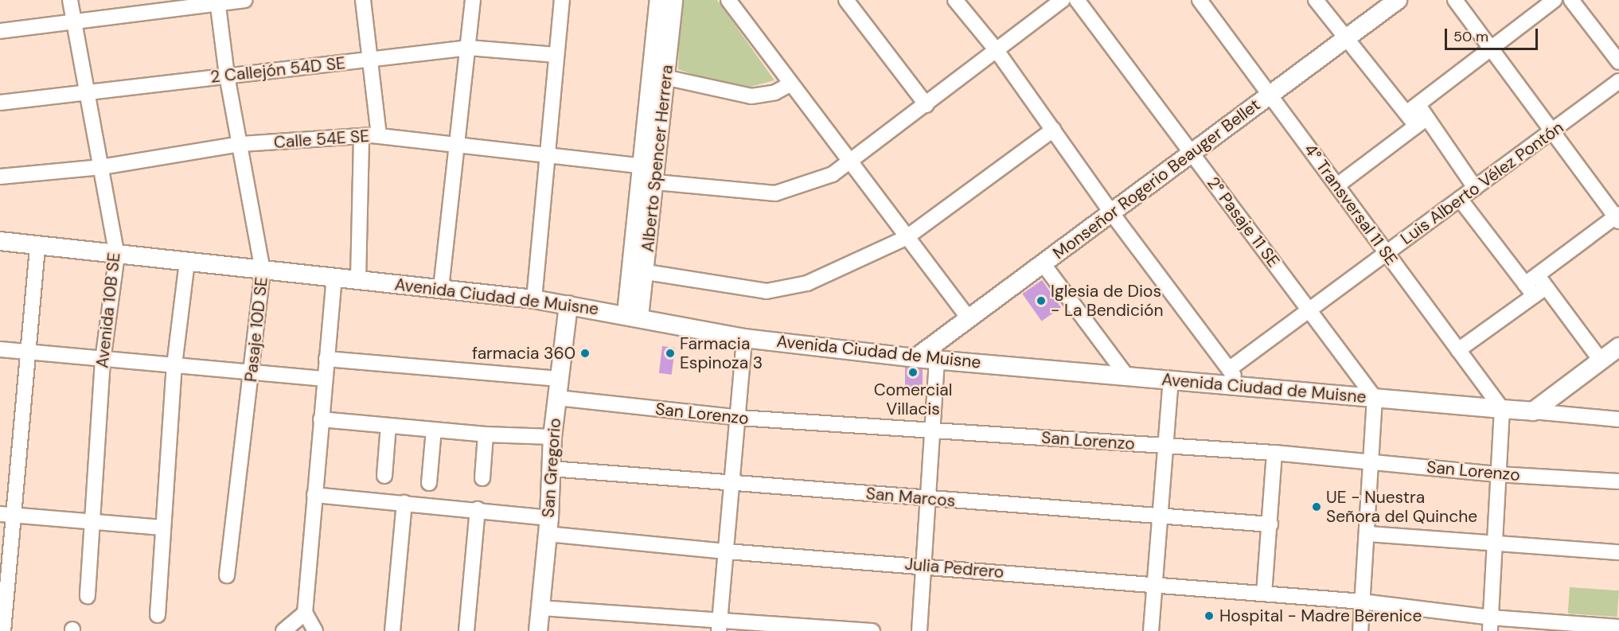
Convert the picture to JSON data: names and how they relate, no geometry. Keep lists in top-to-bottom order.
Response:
{
  "streets": {
    "street": [
      "2 Callejón 54D SE",
      "Calle 54E SE",
      "Alberto Spencer Herrera",
      "Monseñor Rogerio Beauger Bellet",
      "Luis Alberto Vélez Pontón",
      "4° Transversal 11 SE",
      "2° Pasaje 11 SE",
      "Avenida Ciudad de Muisne",
      "Avenida 10B SE",
      "Pasaje 10D SE",
      "San Lorenzo",
      "San Gregorio",
      "San Marcos",
      "Julia Pedrero"
    ]
  },
  "crossings": [
    ["2 Callejón 54D SE", "Avenida 10B SE"],
    ["2 Callejón 54D SE", "Pasaje 10D SE"],
    ["Calle 54E SE", "Alberto Spencer Herrera"],
    ["Calle 54E SE", "Avenida 10B SE"],
    ["Calle 54E SE", "Pasaje 10D SE"],
    ["Alberto Spencer Herrera", "Avenida Ciudad de Muisne"],
    ["Monseñor Rogerio Beauger Bellet", "4° Transversal 11 SE"],
    ["Monseñor Rogerio Beauger Bellet", "2° Pasaje 11 SE"],
    ["Monseñor Rogerio Beauger Bellet", "Avenida Ciudad de Muisne"],
    ["Luis Alberto Vélez Pontón", "4° Transversal 11 SE"],
    ["Luis Alberto Vélez Pontón", "2° Pasaje 11 SE"],
    ["4° Transversal 11 SE", "Avenida Ciudad de Muisne"],
    ["2° Pasaje 11 SE", "Avenida Ciudad de Muisne"],
    ["Avenida Ciudad de Muisne", "Avenida 10B SE"],
    ["Avenida Ciudad de Muisne", "Pasaje 10D SE"],
    ["Avenida Ciudad de Muisne", "San Gregorio"],
    ["San Lorenzo", "San Gregorio"],
    ["San Gregorio", "San Marcos"],
    ["San Gregorio", "Julia Pedrero"]
  ],
  "places": [
    "Iglesia de Dios - La Bendición",
    "farmacia 360",
    "Farmacia Espinoza 3",
    "Comercial Villacis",
    "UE - Nuestra Señora del Quinche",
    "Hospital - Madre Berenice"
  ],
  "scale_bar": "50 m"
}
